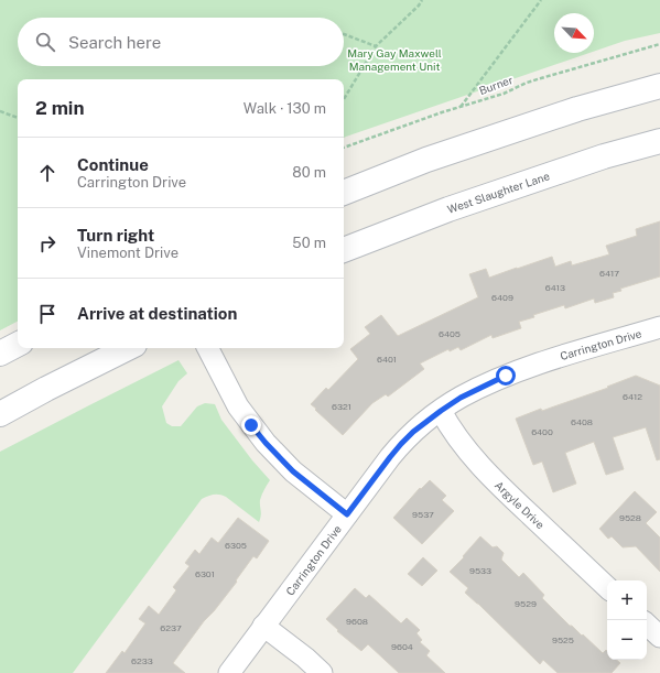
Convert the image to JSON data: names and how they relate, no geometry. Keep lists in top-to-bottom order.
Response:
{
  "streets": {
    "main road": ["West Slaughter Lane"],
    "street": ["Carrington Drive", "Argyle Drive"],
    "path": ["Burner"]
  },
  "crossings": [
    ["Carrington Drive", "Argyle Drive"]
  ],
  "parks": ["Mary Gay Maxwell Management Unit"],
  "house_numbers": [
    "6417",
    "6413",
    "6409",
    "6405",
    "6401",
    "6412",
    "6321",
    "6408",
    "6400",
    "9537",
    "9528",
    "6305",
    "9533",
    "6301",
    "9529",
    "9608",
    "6237",
    "9525",
    "9604",
    "6233"
  ],
  "north": "bottom right",
  "page": {
    "search": "Search here",
    "heading": ["2 min", "Walk · 130 m"],
    "list": [
      ["Continue", "Carrington Drive", "80 m"],
      ["Turn right", "Vinemont Drive", "50 m"],
      "Arrive at destination"
    ],
    "map_buttons": ["+", "−"]
  }
}
